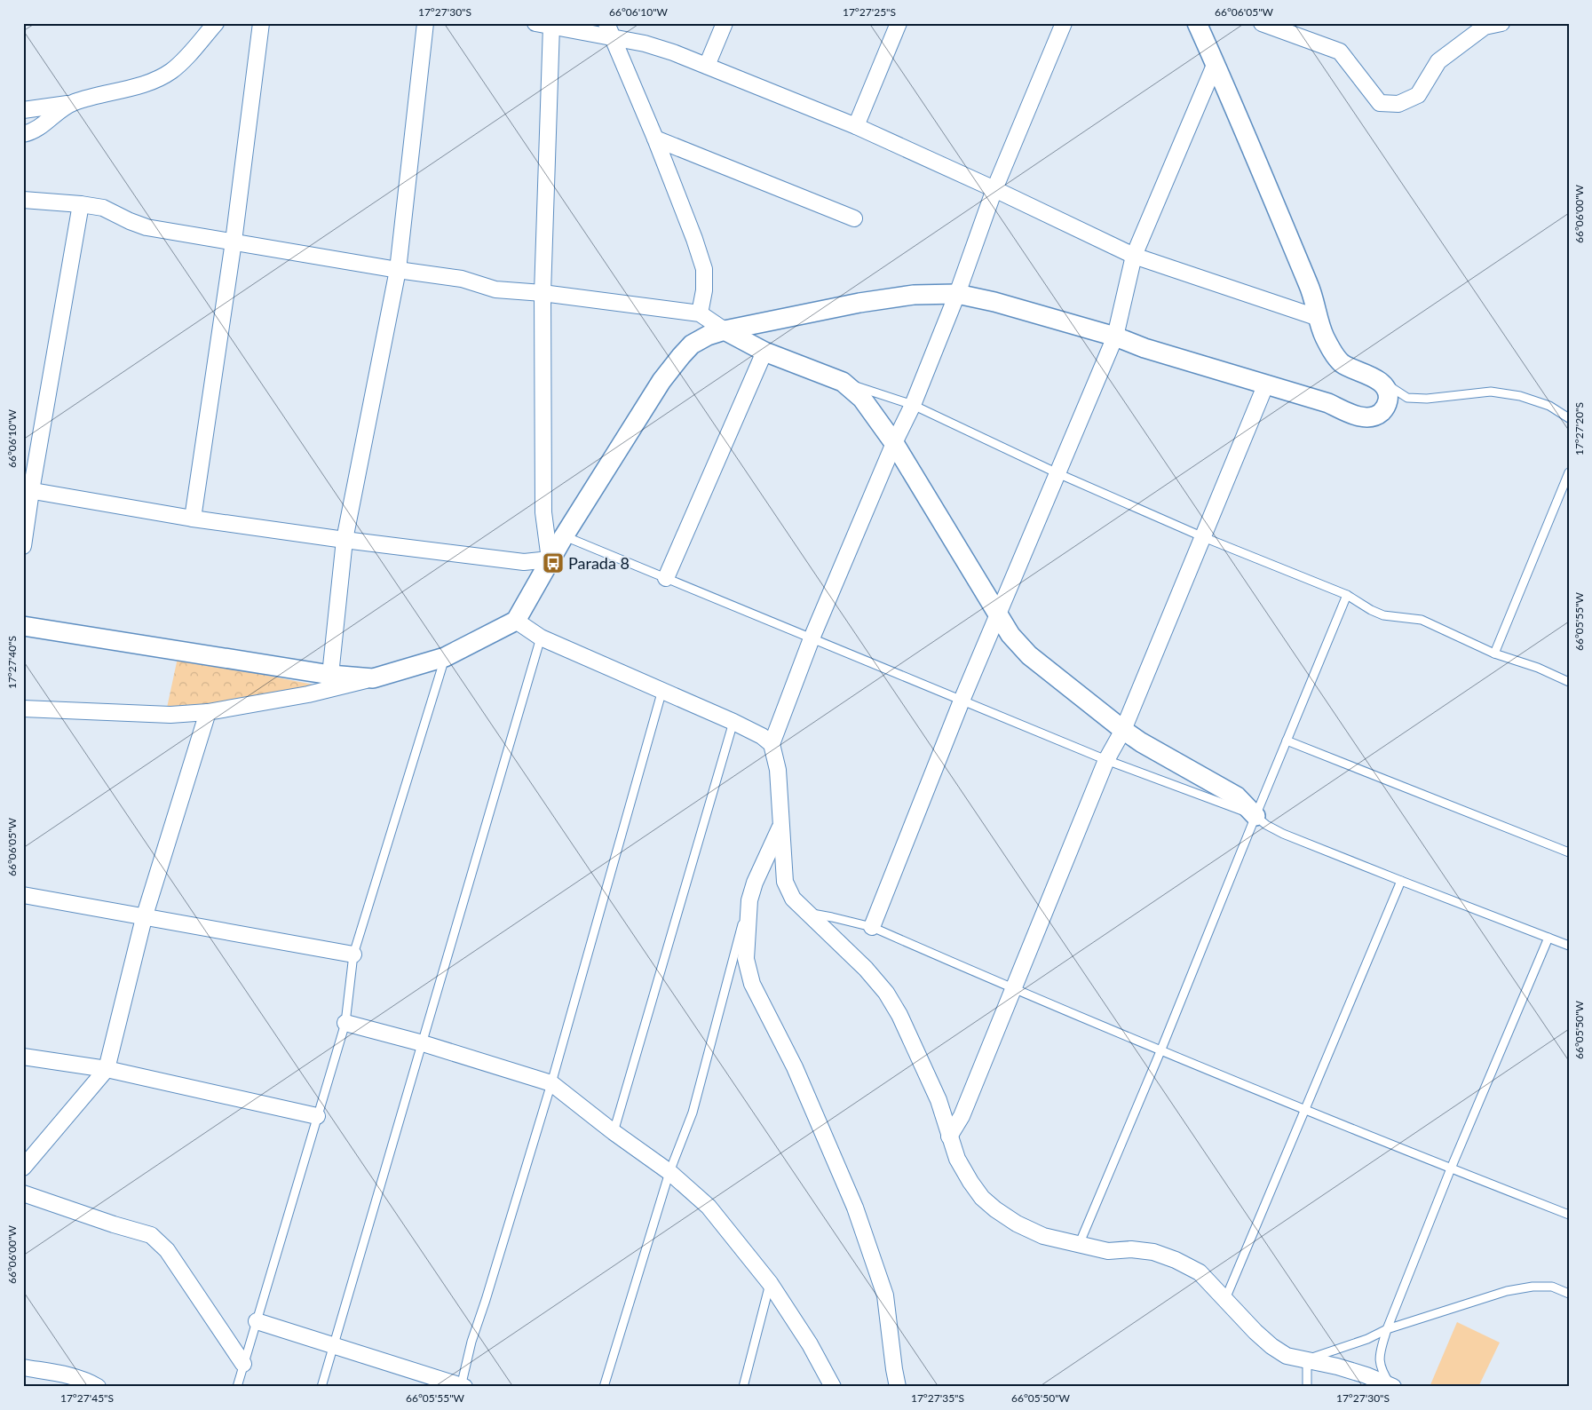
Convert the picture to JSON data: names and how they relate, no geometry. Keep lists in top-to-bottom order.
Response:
{
  "places": {
    "bus stop": ["Parada 8"]
  },
  "coordinates": [
    "17°27'30\"S",
    "66°06'10\"W",
    "17°27'25\"S",
    "66°06'05\"W",
    "66°06'00\"W",
    "17°27'20\"S",
    "66°05'55\"W",
    "17°27'40\"S",
    "66°05'50\"W",
    "17°27'45\"S",
    "17°27'35\"S"
  ]
}
